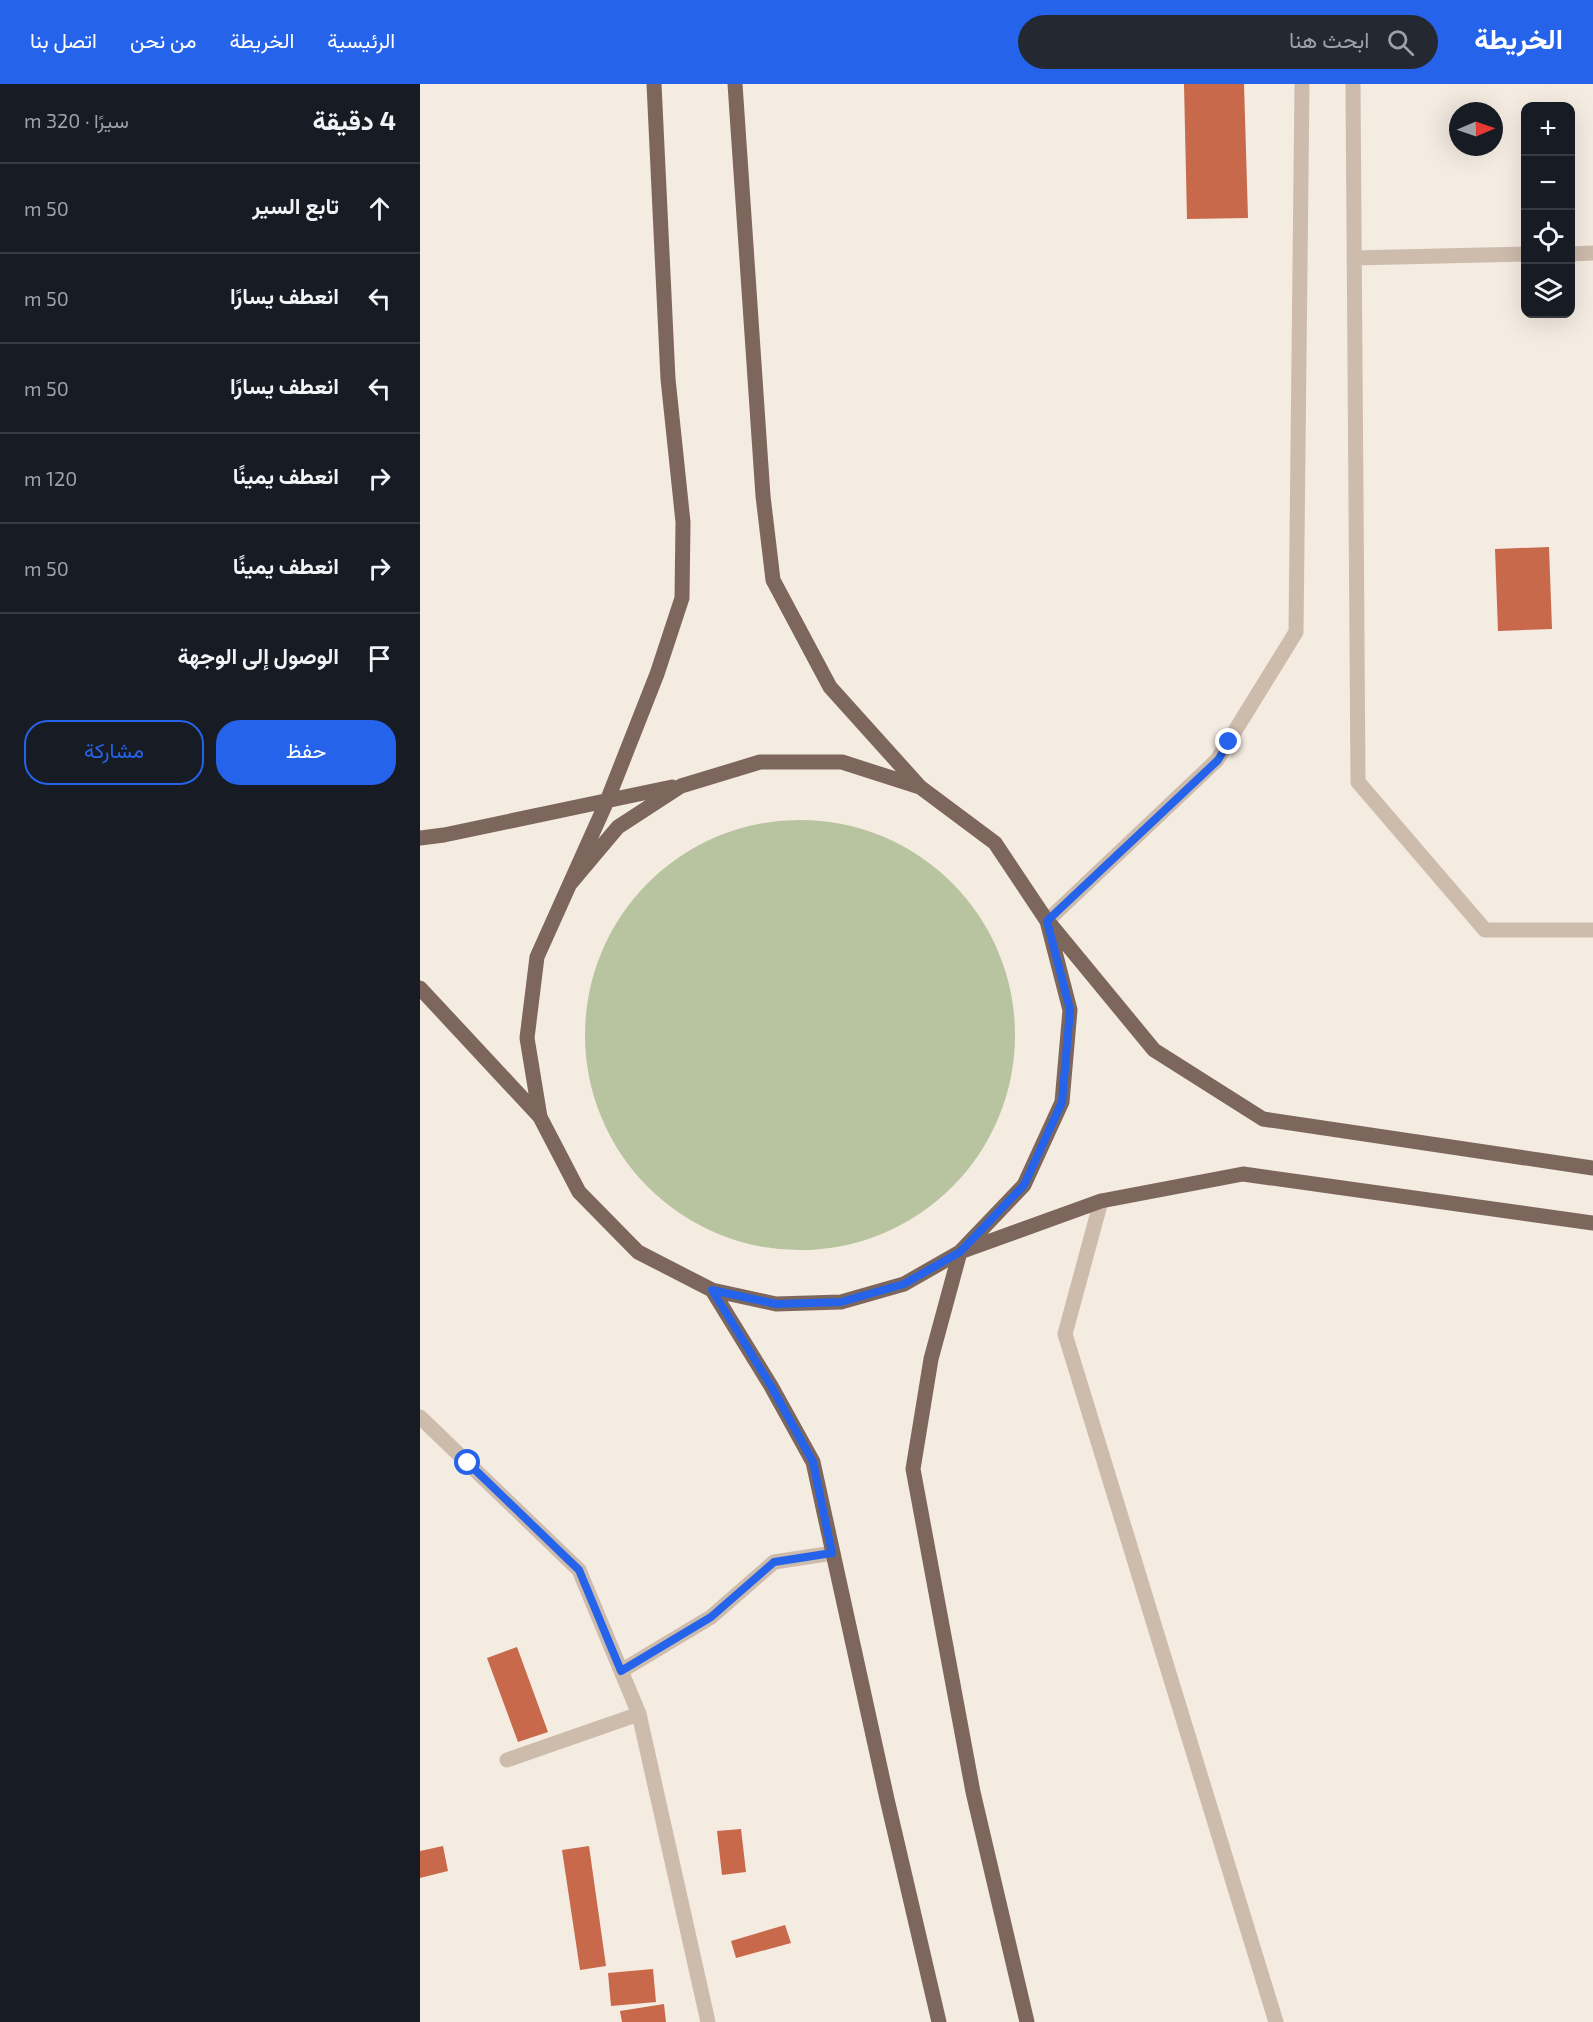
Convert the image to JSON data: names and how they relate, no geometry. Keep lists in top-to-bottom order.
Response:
{
  "north": "right",
  "page": {
    "header": "الخريطة",
    "search": "ابحث هنا",
    "nav": [
      "الرئيسية",
      "الخريطة",
      "من نحن",
      "اتصل بنا"
    ],
    "heading": ["4 دقيقة", "سيرًا · 320 m"],
    "map_buttons": ["+", "−"],
    "list": [
      ["تابع السير", "50 m"],
      ["انعطف يسارًا", "50 m"],
      ["انعطف يسارًا", "50 m"],
      ["انعطف يمينًا", "120 m"],
      ["انعطف يمينًا", "50 m"],
      "الوصول إلى الوجهة"
    ],
    "buttons": ["حفظ", "مشاركة"]
  }
}
